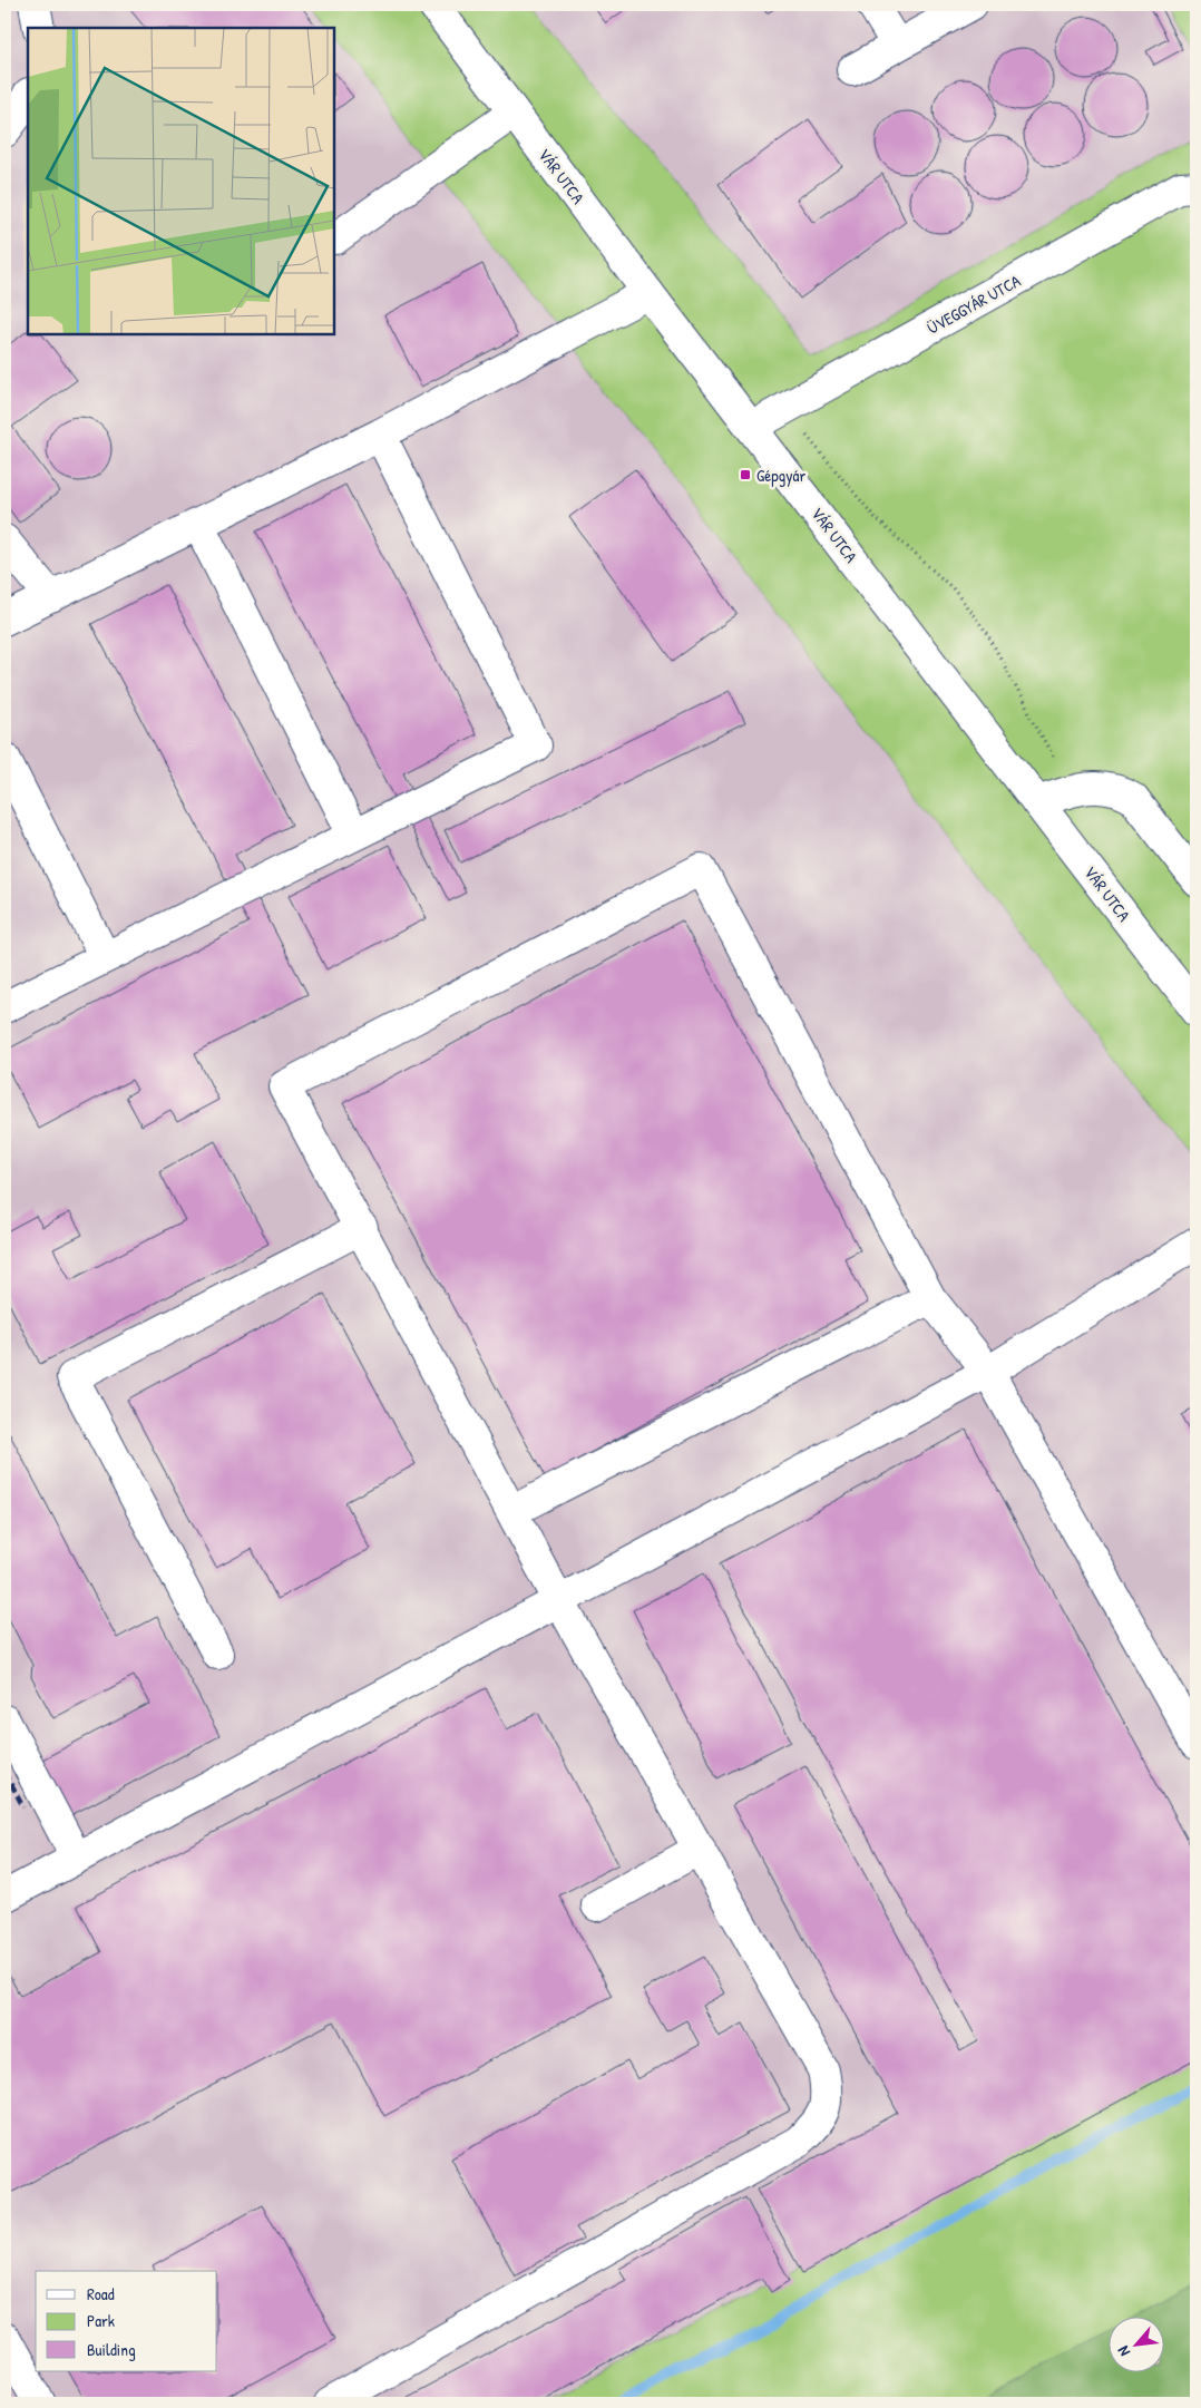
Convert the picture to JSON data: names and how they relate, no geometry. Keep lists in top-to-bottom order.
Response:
{
  "streets": {
    "main road": ["VÁR UTCA", "ÜVEGGYÁR UTCA"]
  },
  "crossings": [
    ["VÁR UTCA", "ÜVEGGYÁR UTCA"]
  ],
  "places": {
    "transit": ["Gépgyár"]
  },
  "legend": ["Road", "Park", "Building"],
  "north": "bottom left"
}
